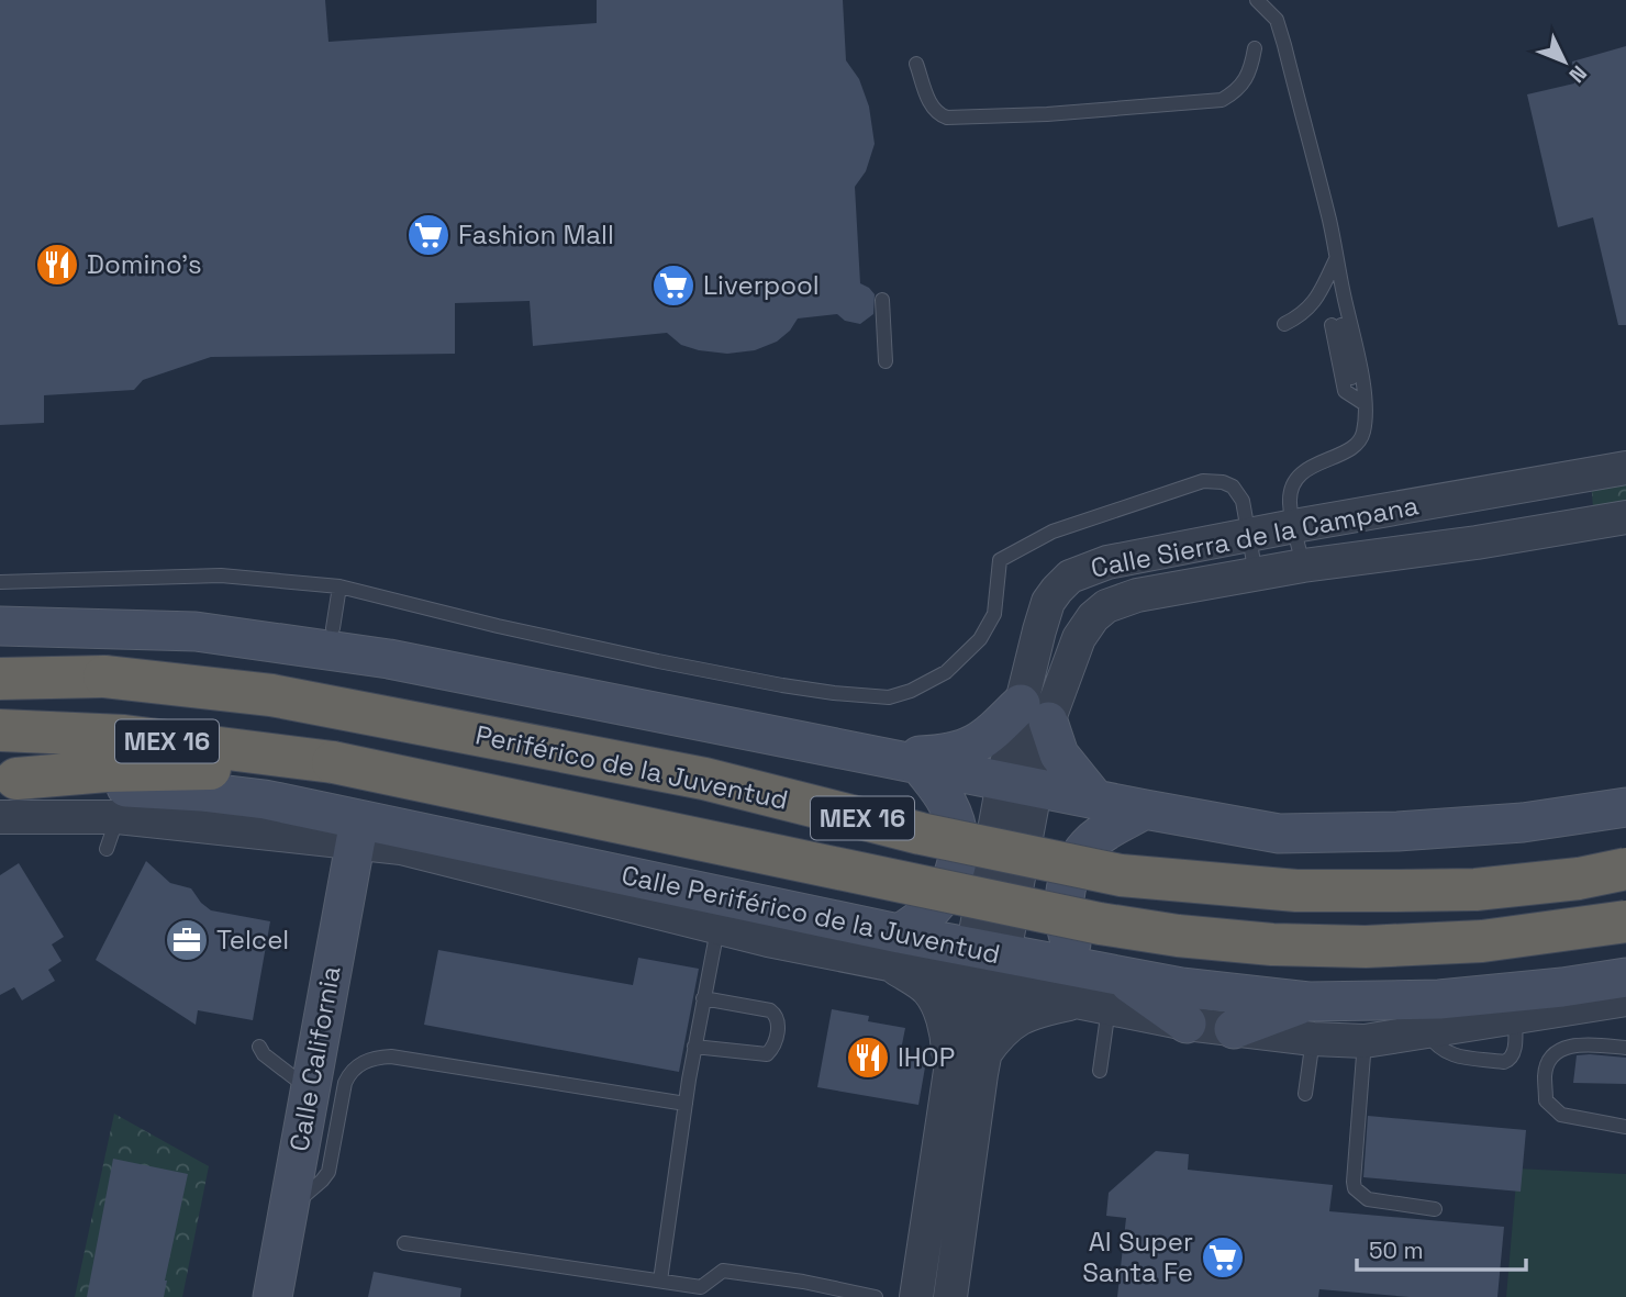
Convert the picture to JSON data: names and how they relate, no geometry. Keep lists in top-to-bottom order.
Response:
{
  "streets": {
    "highway": ["MEX 16", "Periférico de la Juventud"],
    "main road": ["Calle Periférico de la Juventud", "Calle California"],
    "street": ["Calle Sierra de la Campana"]
  },
  "crossings": [
    ["Calle Sierra de la Campana", "Calle Periférico de la Juventud"],
    ["Calle Periférico de la Juventud", "Calle California"]
  ],
  "places": {
    "supermarket": ["Fashion Mall", "Liverpool", "Al Super Santa Fe"],
    "restaurant": ["Domino's", "IHOP"],
    "office": ["Telcel"]
  },
  "scale_bar": "50 m",
  "north": "bottom right"
}
